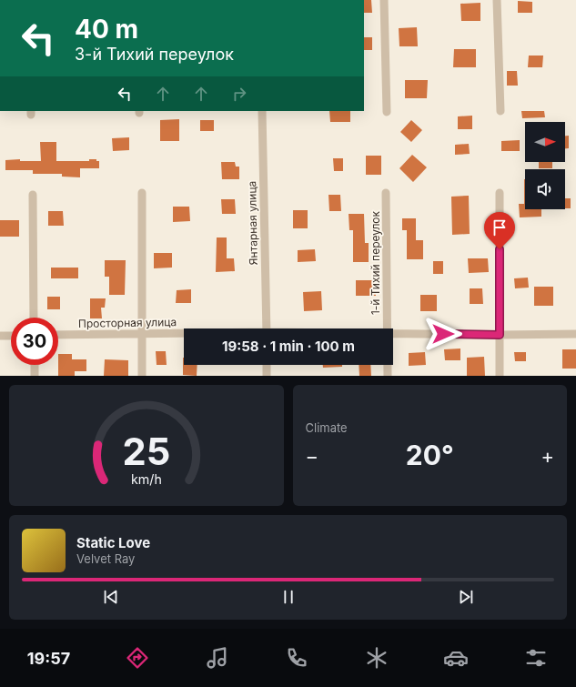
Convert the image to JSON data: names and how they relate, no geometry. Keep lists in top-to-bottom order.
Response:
{
  "streets": {
    "street": ["Янтарная улица", "1-й Тихий переулок", "Просторная улица"]
  },
  "north": "right",
  "page": {
    "turn": ["40 m", "3-й Тихий переулок"],
    "limit": "30",
    "trip": "19:58 · 1 min · 100 m",
    "tile": "Climate",
    "heat": ["−", "20°", "+"],
    "song": ["Static Love", "Velvet Ray"],
    "tabs": "19:57",
    "gauge": ["25", "km/h"]
  }
}
